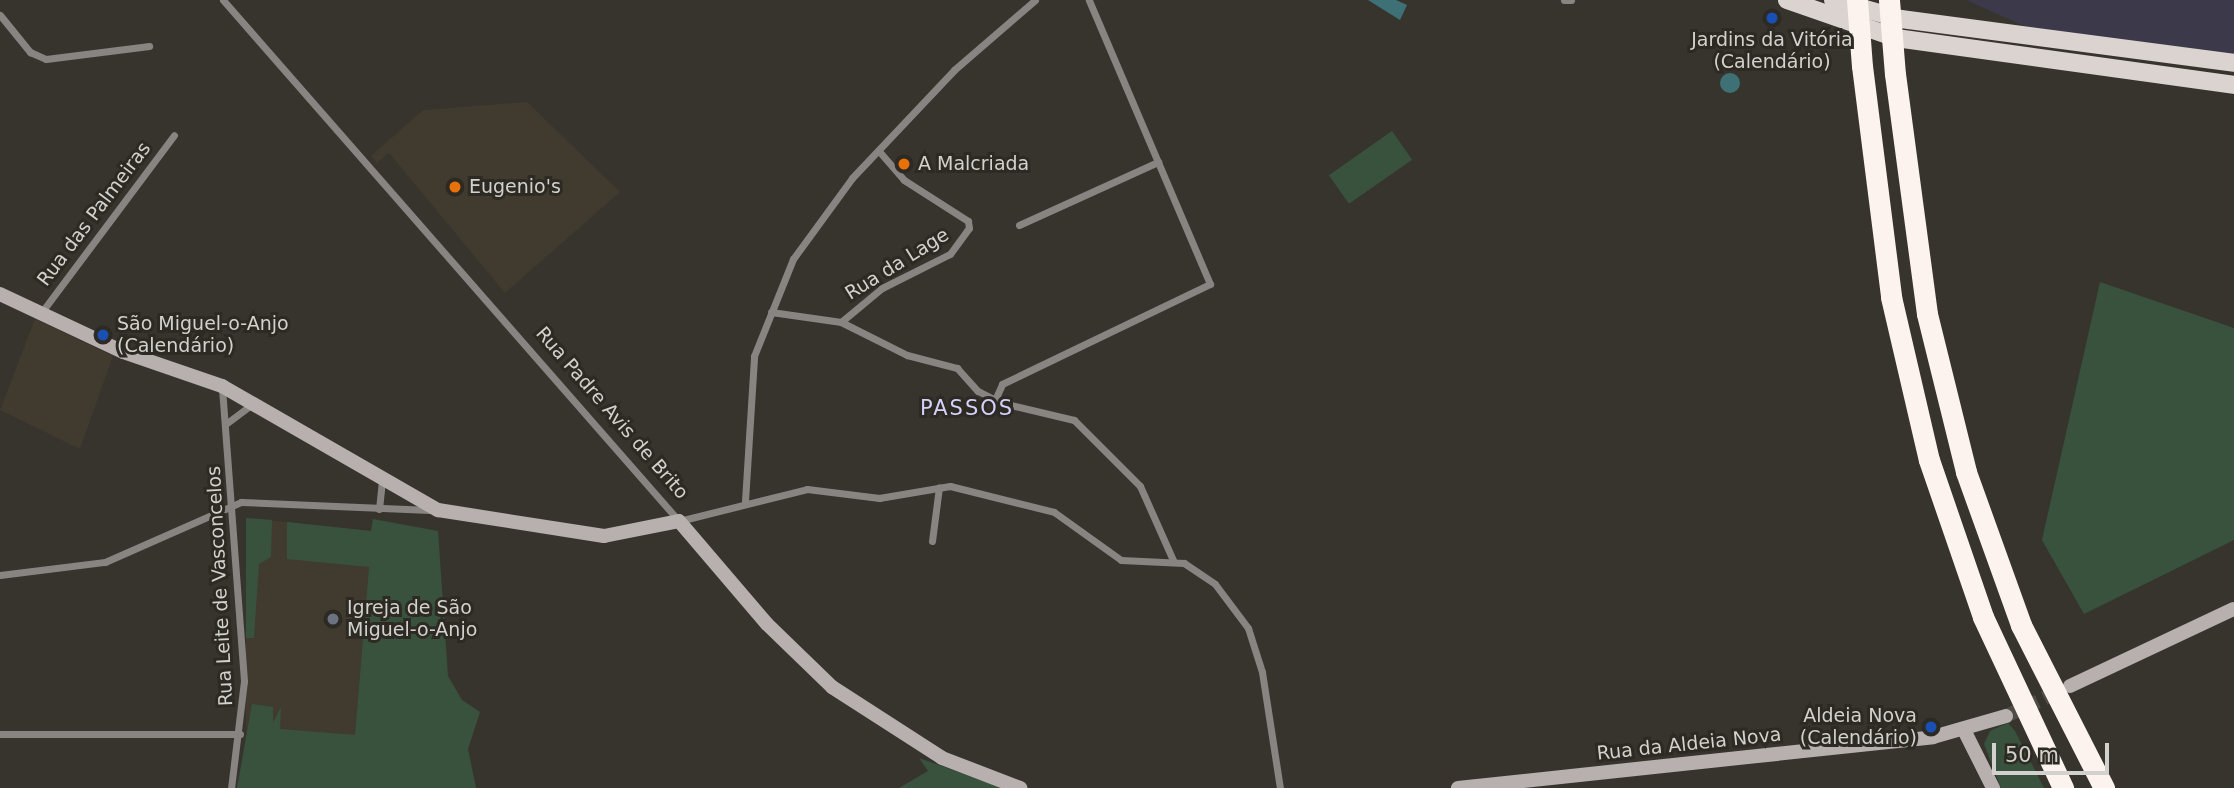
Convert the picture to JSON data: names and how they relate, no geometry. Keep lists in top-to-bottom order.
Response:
{
  "streets": {
    "street": [
      "Rua das Palmeiras",
      "Rua da Lage",
      "Rua Padre Avis de Brito",
      "Rua Leite de Vasconcelos",
      "Rua da Aldeia Nova"
    ]
  },
  "districts": ["PASSOS"],
  "places": [
    "Jardins da Vitória (Calendário)",
    "A Malcriada",
    "Eugenio's",
    "São Miguel-o-Anjo (Calendário)",
    "Igreja de São Miguel-o-Anjo",
    "Aldeia Nova (Calendário)"
  ],
  "scale_bar": "50 m"
}
